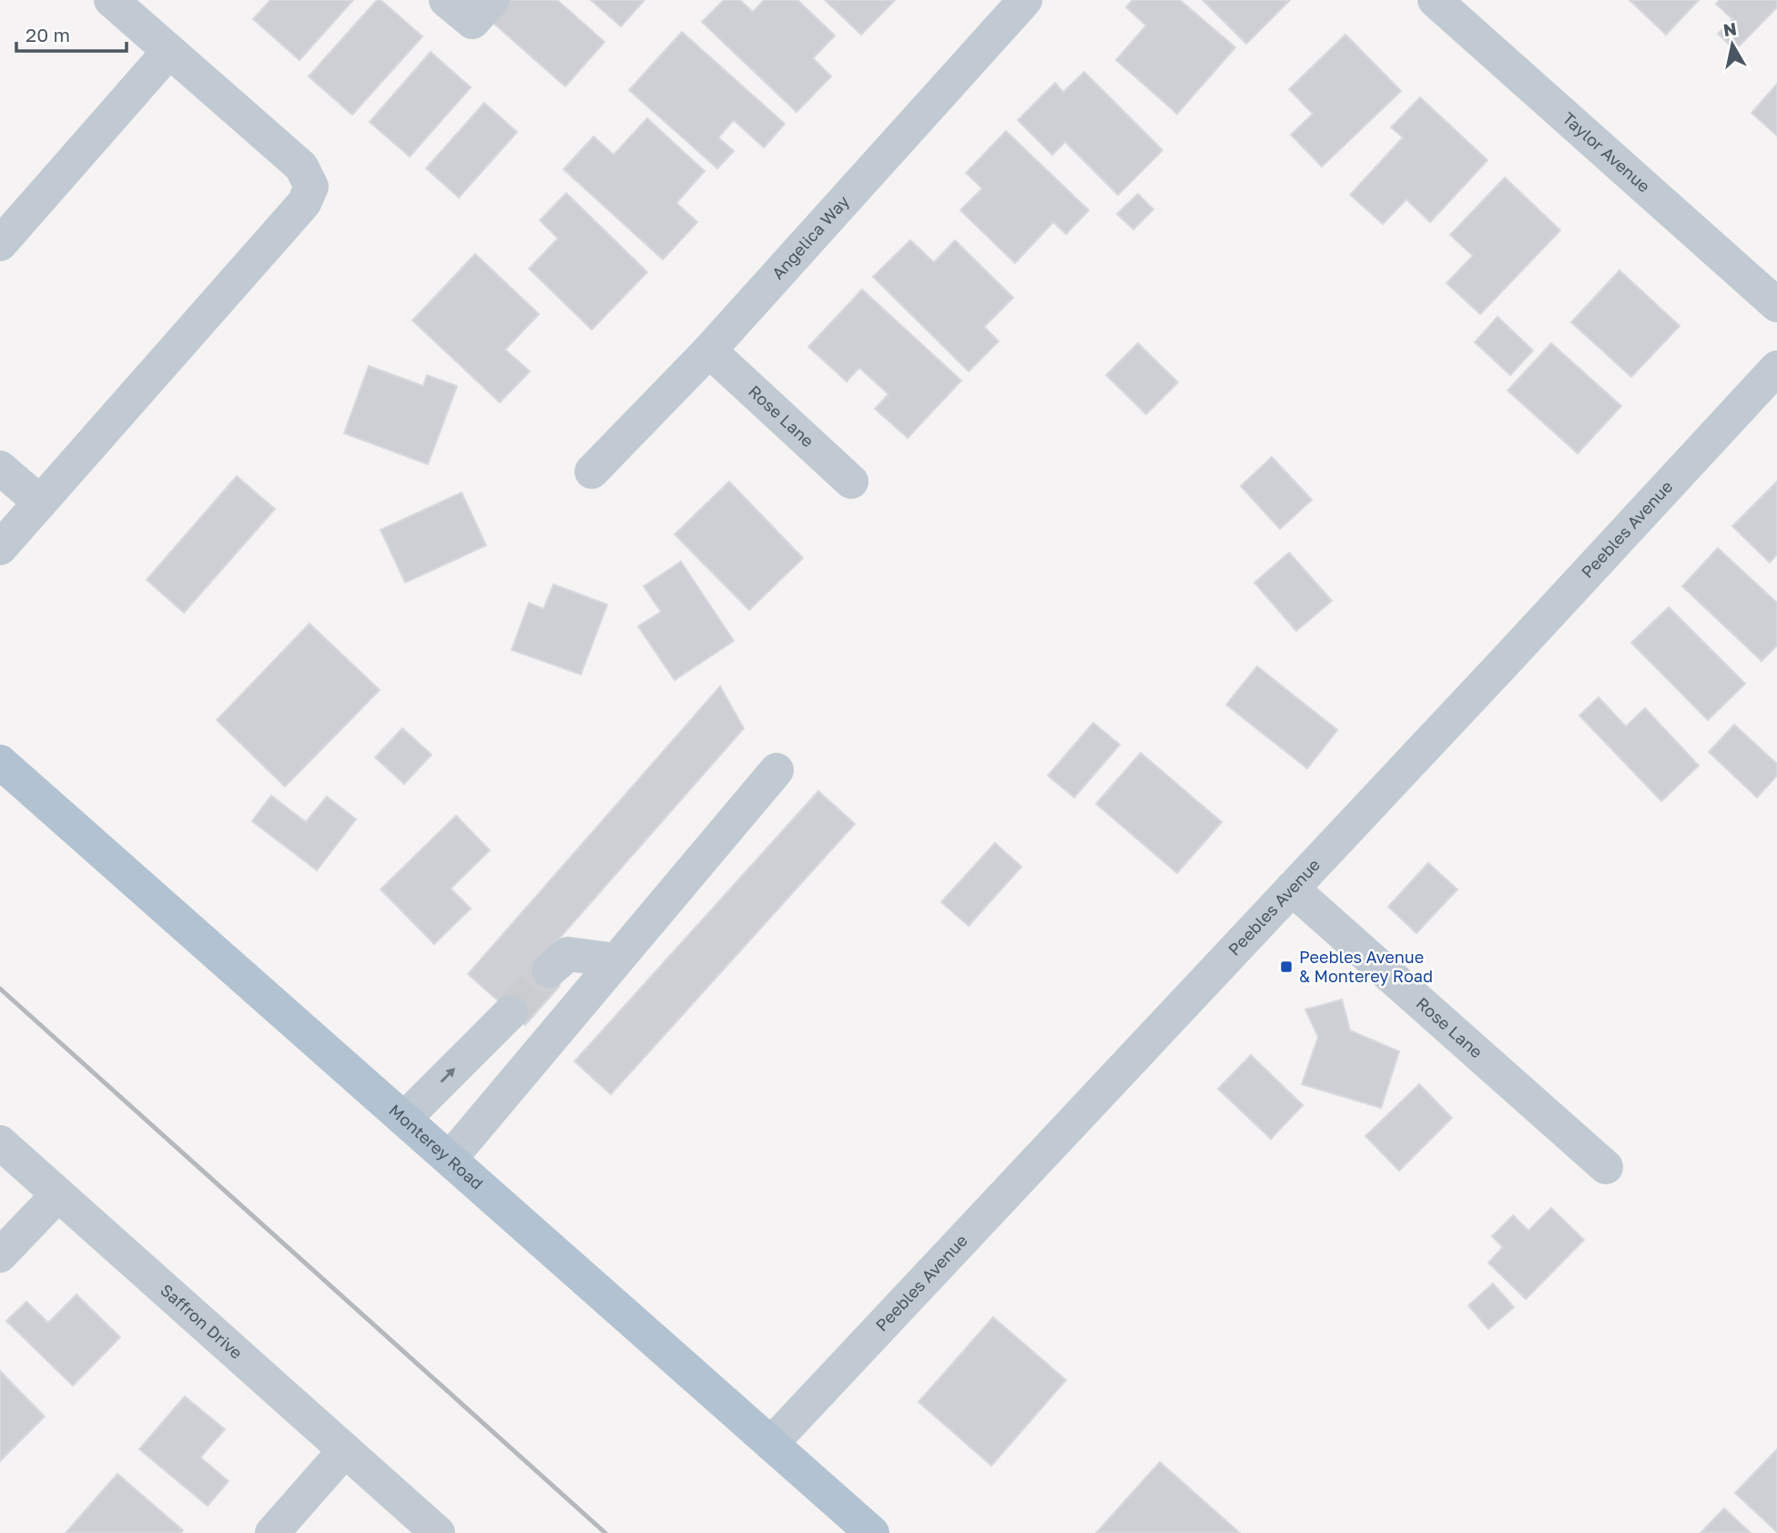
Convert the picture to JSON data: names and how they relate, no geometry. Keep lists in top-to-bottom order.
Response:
{
  "streets": {
    "main road": ["Monterey Road"],
    "street": [
      "Taylor Avenue",
      "Angelica Way",
      "Rose Lane",
      "Peebles Avenue",
      "Saffron Drive"
    ]
  },
  "crossings": [
    ["Angelica Way", "Rose Lane"],
    ["Rose Lane", "Peebles Avenue"],
    ["Peebles Avenue", "Monterey Road"]
  ],
  "places": {
    "transit": ["Peebles Avenue & Monterey Road"]
  },
  "scale_bar": "20 m",
  "north": "top"
}
